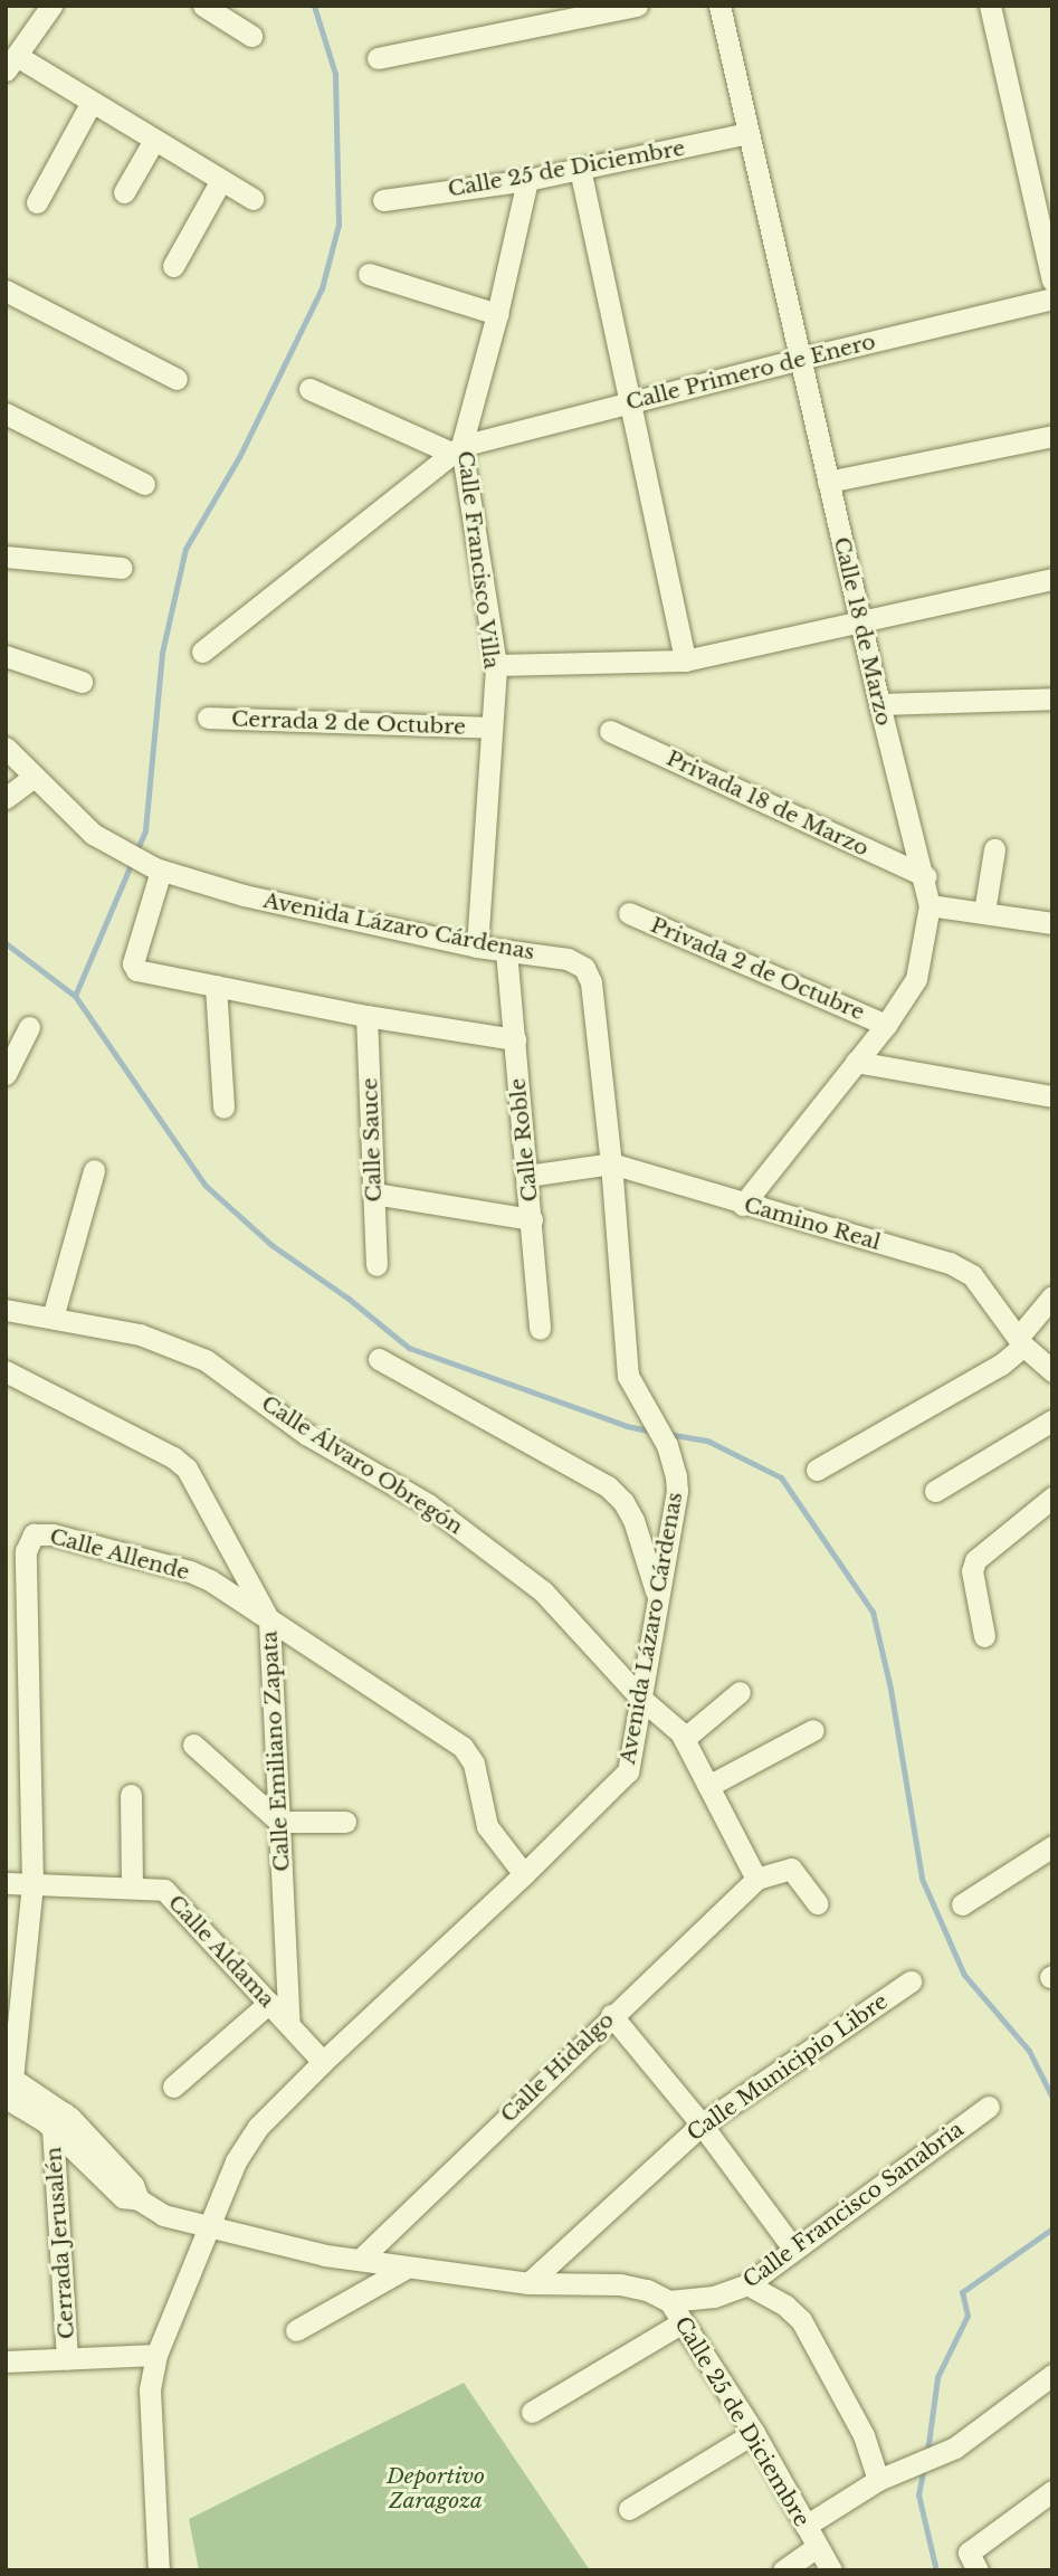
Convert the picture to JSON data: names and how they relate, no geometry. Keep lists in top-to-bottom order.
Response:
{
  "streets": {
    "street": [
      "Calle 25 de Diciembre",
      "Calle Primero de Enero",
      "Calle Francisco Villa",
      "Calle 18 de Marzo",
      "Cerrada 2 de Octubre",
      "Privada 18 de Marzo",
      "Avenida Lázaro Cárdenas",
      "Privada 2 de Octubre",
      "Calle Sauce",
      "Calle Roble",
      "Camino Real",
      "Calle Álvaro Obregón",
      "Calle Allende",
      "Calle Emiliano Zapata",
      "Calle Aldama",
      "Calle Hidalgo",
      "Calle Municipio Libre",
      "Calle Francisco Sanabria",
      "Cerrada Jerusalén"
    ]
  },
  "crossings": [
    ["Calle 25 de Diciembre", "Calle Francisco Villa"],
    ["Calle 25 de Diciembre", "Calle 18 de Marzo"],
    ["Calle 25 de Diciembre", "Avenida Lázaro Cárdenas"],
    ["Calle 25 de Diciembre", "Calle Allende"],
    ["Calle 25 de Diciembre", "Calle Hidalgo"],
    ["Calle 25 de Diciembre", "Calle Municipio Libre"],
    ["Calle 25 de Diciembre", "Calle Francisco Sanabria"],
    ["Calle 25 de Diciembre", "Cerrada Jerusalén"],
    ["Calle Primero de Enero", "Calle Francisco Villa"],
    ["Calle Primero de Enero", "Calle 18 de Marzo"],
    ["Calle Francisco Villa", "Cerrada 2 de Octubre"],
    ["Calle Francisco Villa", "Avenida Lázaro Cárdenas"],
    ["Calle 18 de Marzo", "Privada 18 de Marzo"],
    ["Calle 18 de Marzo", "Privada 2 de Octubre"],
    ["Calle 18 de Marzo", "Camino Real"],
    ["Avenida Lázaro Cárdenas", "Calle Roble"],
    ["Avenida Lázaro Cárdenas", "Camino Real"],
    ["Avenida Lázaro Cárdenas", "Calle Álvaro Obregón"],
    ["Avenida Lázaro Cárdenas", "Calle Allende"],
    ["Avenida Lázaro Cárdenas", "Calle Aldama"],
    ["Calle Roble", "Camino Real"],
    ["Calle Álvaro Obregón", "Calle Hidalgo"],
    ["Calle Allende", "Calle Emiliano Zapata"],
    ["Calle Allende", "Calle Aldama"],
    ["Calle Emiliano Zapata", "Calle Aldama"]
  ],
  "parks": ["Deportivo Zaragoza"]
}
